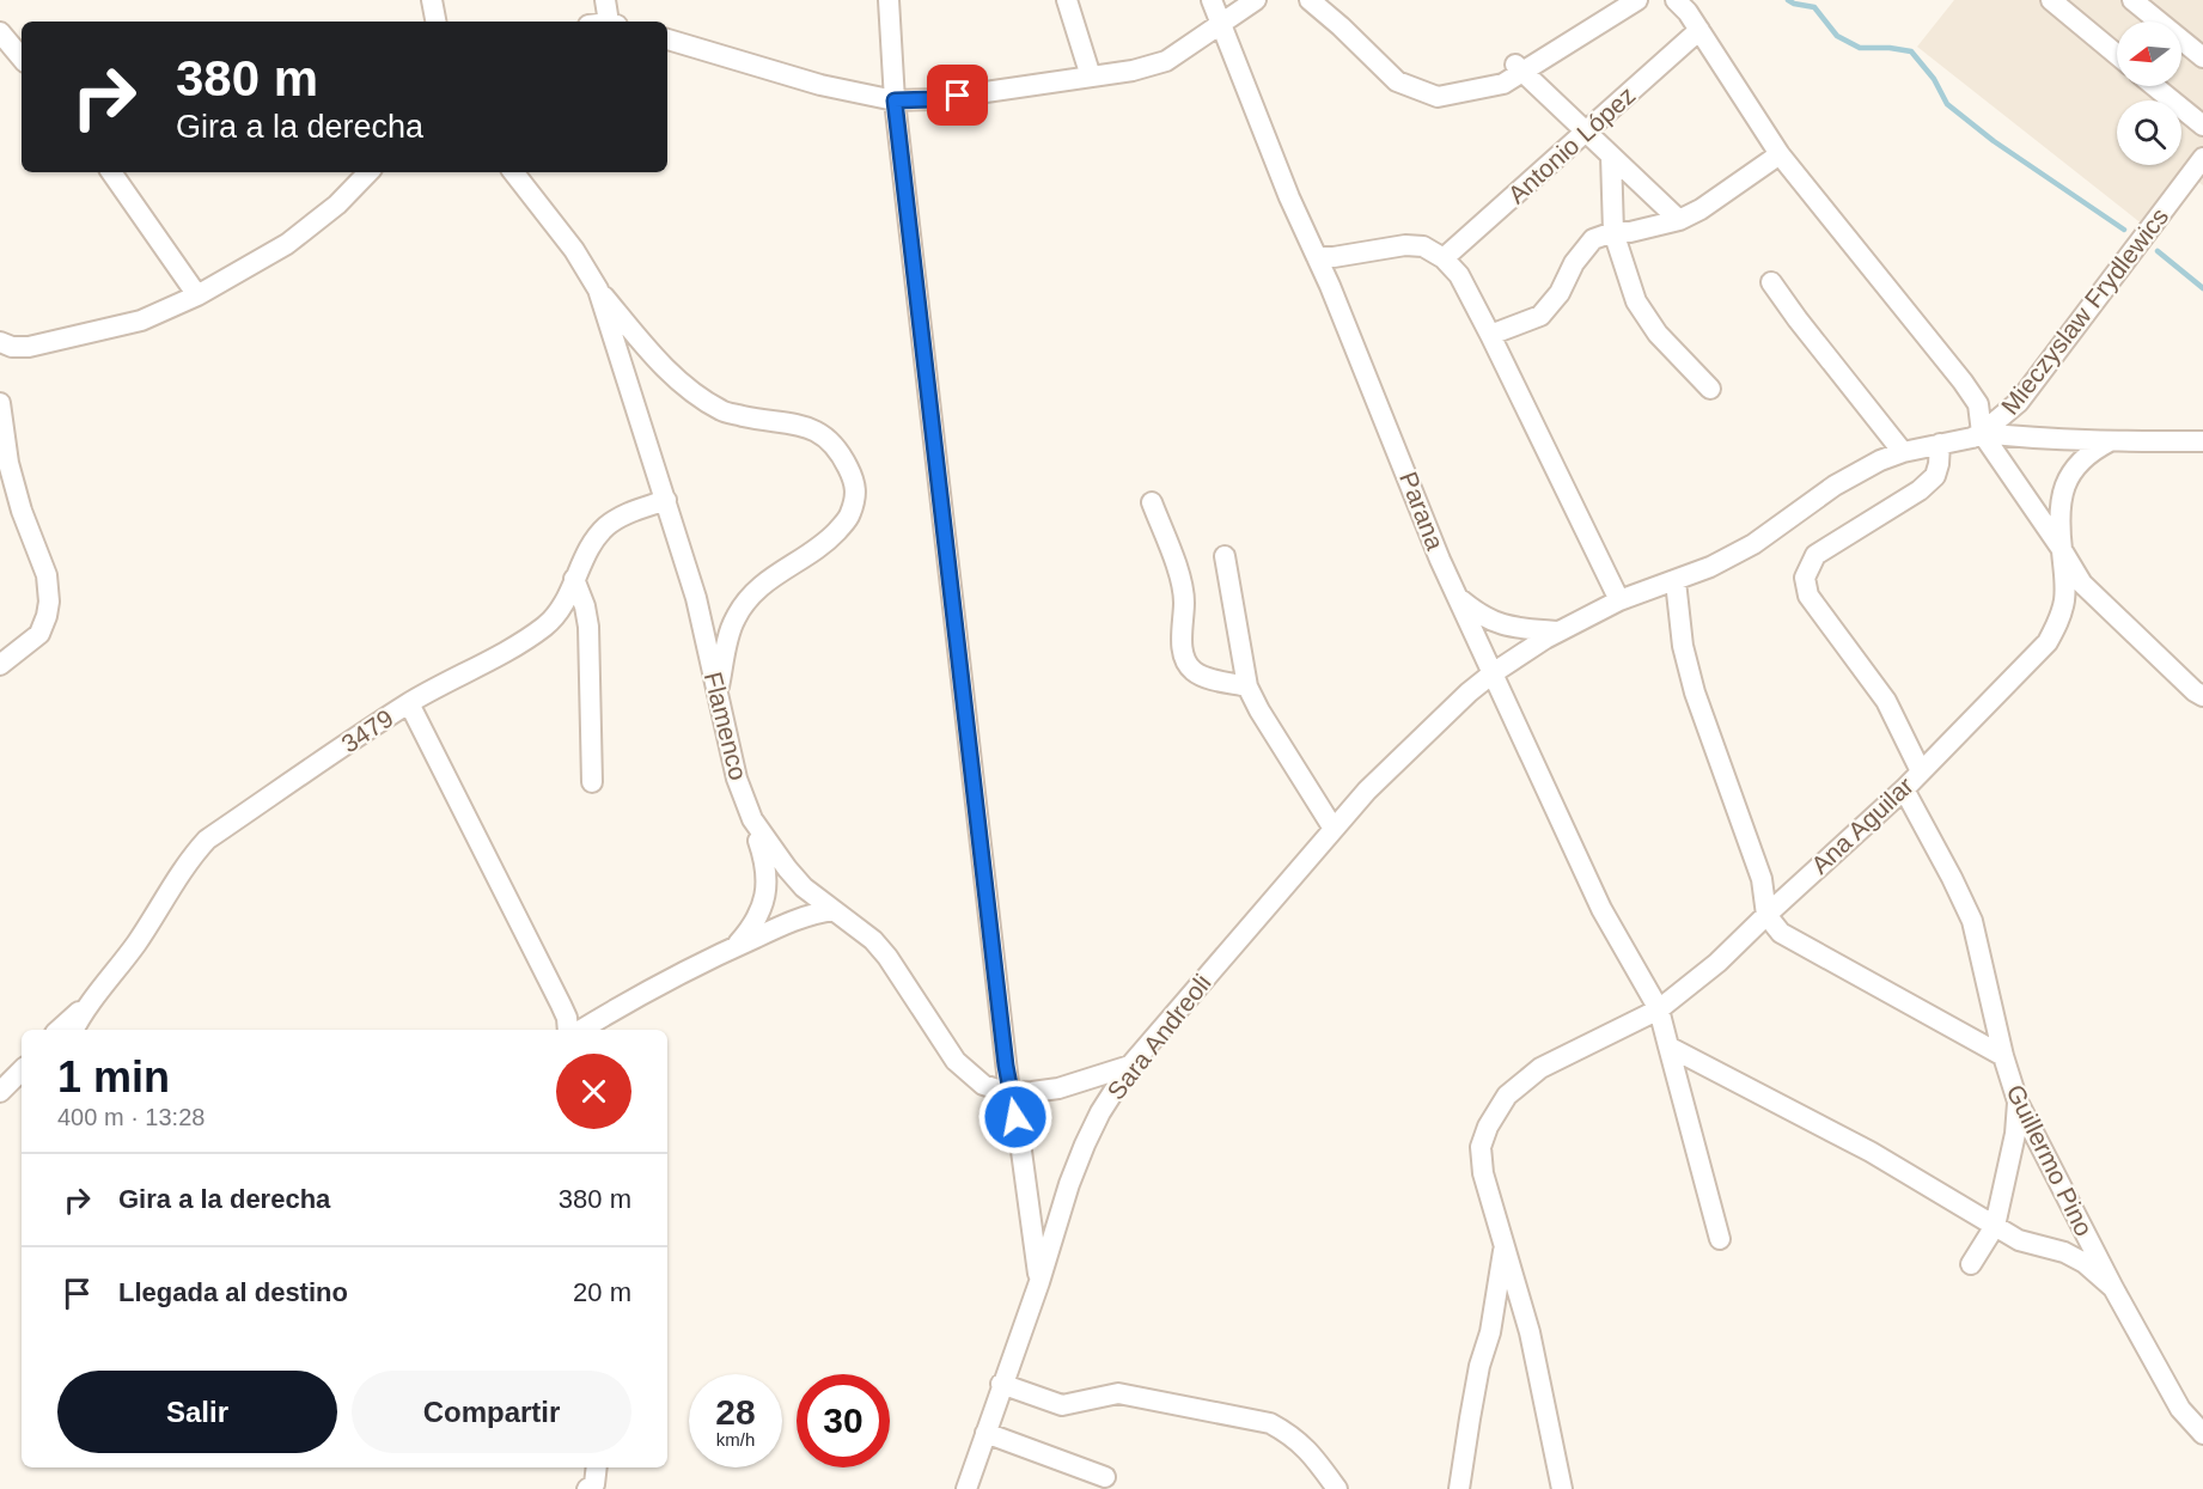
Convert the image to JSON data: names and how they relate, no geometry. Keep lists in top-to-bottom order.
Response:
{
  "streets": {
    "street": [
      "Antonio López",
      "Mieczyslaw Frydlewics",
      "Parana",
      "Flamenco",
      "3479",
      "Ana Aguilar",
      "Sara Andreoli",
      "Guillermo Pino"
    ]
  },
  "crossings": [
    ["Mieczyslaw Frydlewics", "Parana"],
    ["Mieczyslaw Frydlewics", "Sara Andreoli"],
    ["Parana", "Ana Aguilar"],
    ["Parana", "Sara Andreoli"],
    ["Flamenco", "3479"],
    ["Flamenco", "Sara Andreoli"],
    ["Ana Aguilar", "Guillermo Pino"]
  ],
  "north": "left",
  "page": {
    "turn": ["380 m", "Gira a la derecha"],
    "heading": ["1 min", "400 m · 13:28"],
    "list": [
      {
        "name": "Gira a la derecha",
        "value": "380 m"
      },
      {
        "name": "Llegada al destino",
        "value": "20 m"
      }
    ],
    "buttons": ["Salir", "Compartir"],
    "speed": "28 km/h",
    "limit": "30"
  }
}
